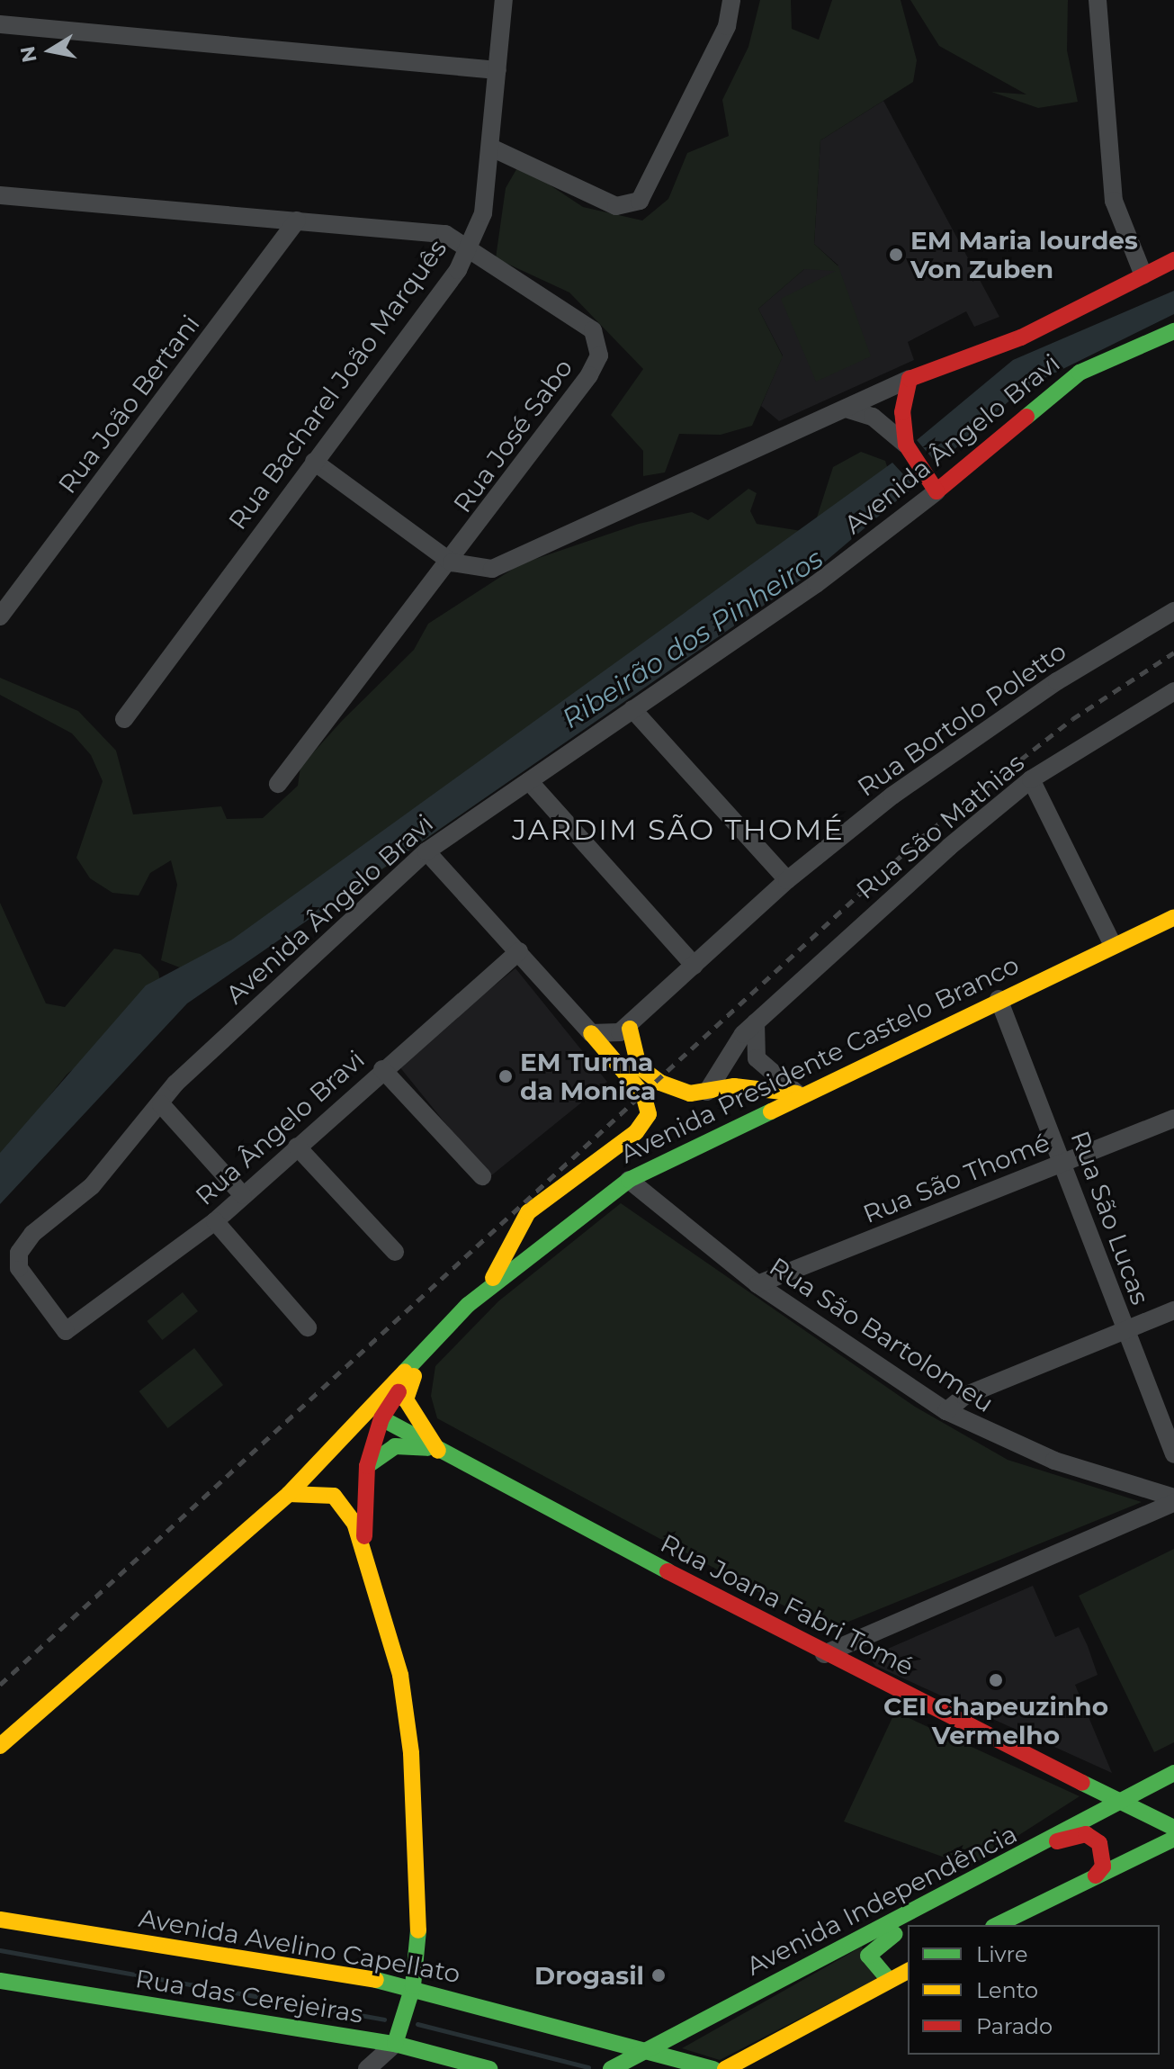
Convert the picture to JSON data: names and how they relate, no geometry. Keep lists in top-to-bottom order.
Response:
{
  "streets": {
    "main road": [
      "Avenida Ângelo Bravi",
      "Avenida Presidente Castelo Branco",
      "Rua Joana Fabri Tomé",
      "Avenida Independência",
      "Avenida Avelino Capellato",
      "Rua das Cerejeiras"
    ],
    "street": [
      "Rua Bacharel João Marquês",
      "Rua João Bertani",
      "Rua José Sabo",
      "Rua Bortolo Poletto",
      "Rua São Mathias",
      "Rua Ângelo Bravi",
      "Rua São Thomé",
      "Rua São Lucas",
      "Rua São Bartolomeu"
    ]
  },
  "crossings": [
    ["Rua Bacharel João Marquês", "Rua José Sabo"],
    ["Rua João Bertani", "Rua José Sabo"],
    ["Avenida Ângelo Bravi", "Rua Ângelo Bravi"],
    ["Avenida Presidente Castelo Branco", "Rua São Lucas"],
    ["Avenida Presidente Castelo Branco", "Rua São Bartolomeu"],
    ["Rua São Thomé", "Rua São Lucas"],
    ["Rua São Thomé", "Rua São Bartolomeu"],
    ["Rua Joana Fabri Tomé", "Avenida Independência"],
    ["Avenida Independência", "Avenida Avelino Capellato"]
  ],
  "districts": ["JARDIM SÃO THOMÉ"],
  "water": ["Ribeirão dos Pinheiros"],
  "places": [
    "EM Maria lourdes Von Zuben",
    "EM Turma da Monica",
    "CEI Chapeuzinho Vermelho",
    "Drogasil"
  ],
  "legend": ["Livre", "Lento", "Parado"],
  "north": "left"
}
